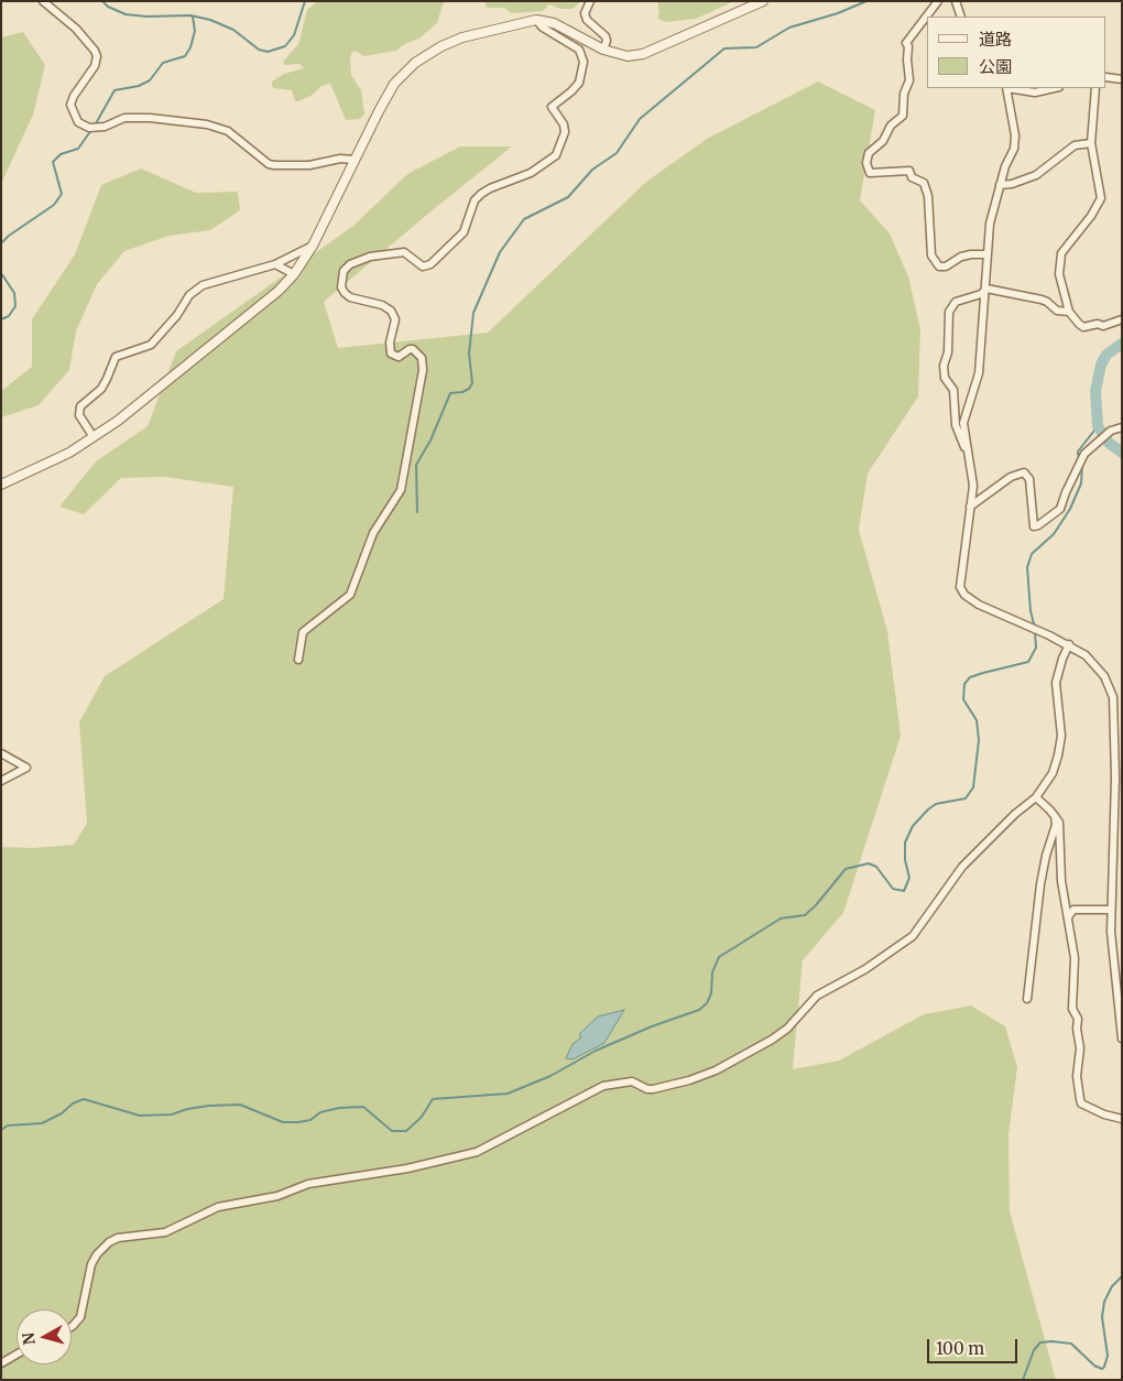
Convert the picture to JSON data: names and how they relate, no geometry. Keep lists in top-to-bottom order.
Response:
{
  "legend": ["道路", "公園"],
  "scale_bar": "100 m",
  "north": "left"
}
